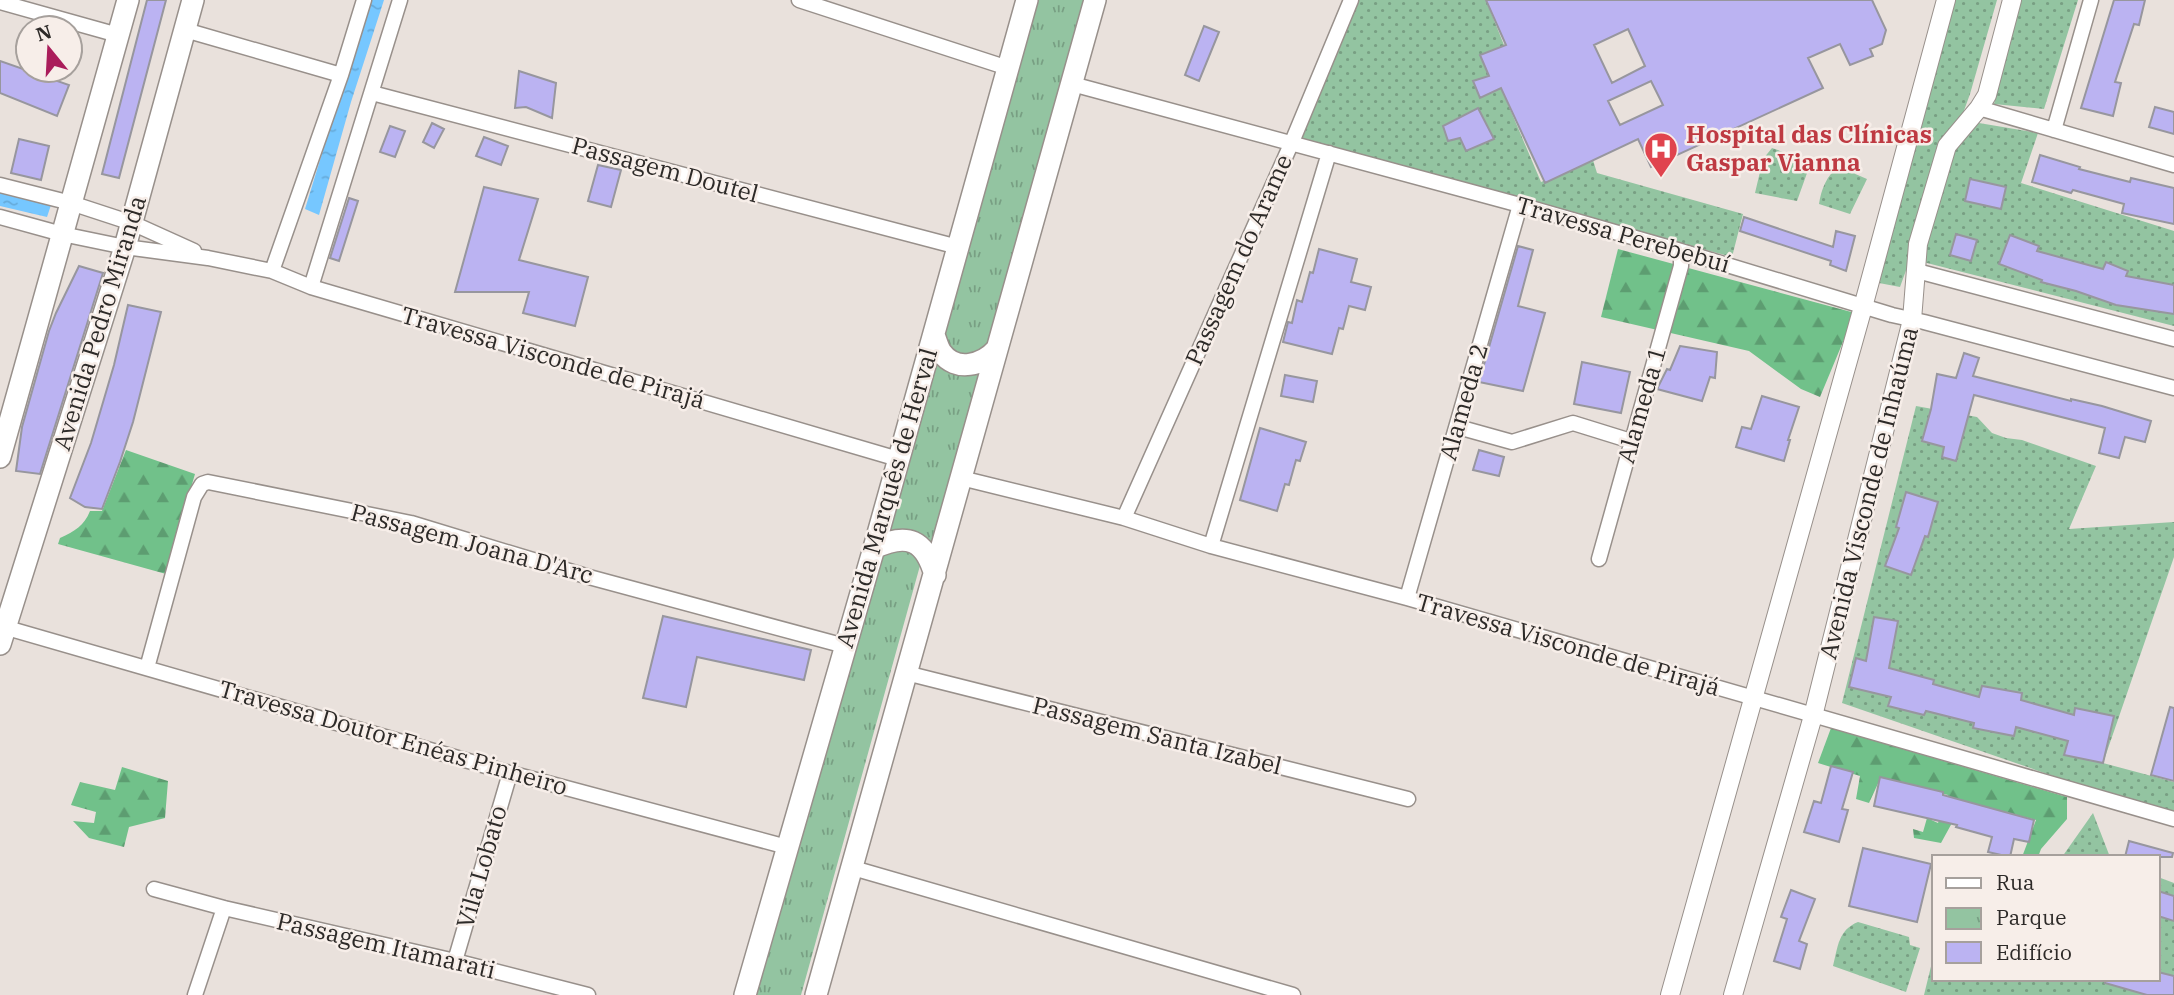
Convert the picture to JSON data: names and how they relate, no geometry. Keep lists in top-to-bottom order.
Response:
{
  "streets": {
    "main road": ["Avenida Pedro Miranda", "Avenida Marquês de Herval"],
    "street": [
      "Passagem Doutel",
      "Travessa Perebebuí",
      "Passagem do Arame",
      "Travessa Visconde de Pirajá",
      "Alameda 2",
      "Alameda 1",
      "Avenida Visconde de Inhaúma",
      "Passagem Joana D'Arc",
      "Passagem Santa Izabel",
      "Travessa Doutor Enéas Pinheiro",
      "Vila Lobato",
      "Passagem Itamarati"
    ]
  },
  "crossings": [
    ["Passagem Doutel", "Avenida Marquês de Herval"],
    ["Travessa Perebebuí", "Passagem do Arame"],
    ["Travessa Perebebuí", "Alameda 2"],
    ["Travessa Perebebuí", "Alameda 1"],
    ["Travessa Perebebuí", "Avenida Visconde de Inhaúma"],
    ["Passagem do Arame", "Travessa Visconde de Pirajá"],
    ["Avenida Pedro Miranda", "Travessa Visconde de Pirajá"],
    ["Avenida Pedro Miranda", "Travessa Doutor Enéas Pinheiro"],
    ["Travessa Visconde de Pirajá", "Alameda 2"],
    ["Travessa Visconde de Pirajá", "Avenida Visconde de Inhaúma"],
    ["Travessa Visconde de Pirajá", "Avenida Marquês de Herval"],
    ["Avenida Marquês de Herval", "Passagem Joana D'Arc"],
    ["Avenida Marquês de Herval", "Travessa Doutor Enéas Pinheiro"],
    ["Passagem Joana D'Arc", "Travessa Doutor Enéas Pinheiro"],
    ["Travessa Doutor Enéas Pinheiro", "Vila Lobato"],
    ["Vila Lobato", "Passagem Itamarati"]
  ],
  "places": {
    "hospital": ["Hospital das Clínicas Gaspar Vianna"]
  },
  "legend": ["Rua", "Parque", "Edifício"],
  "north": "top"
}
